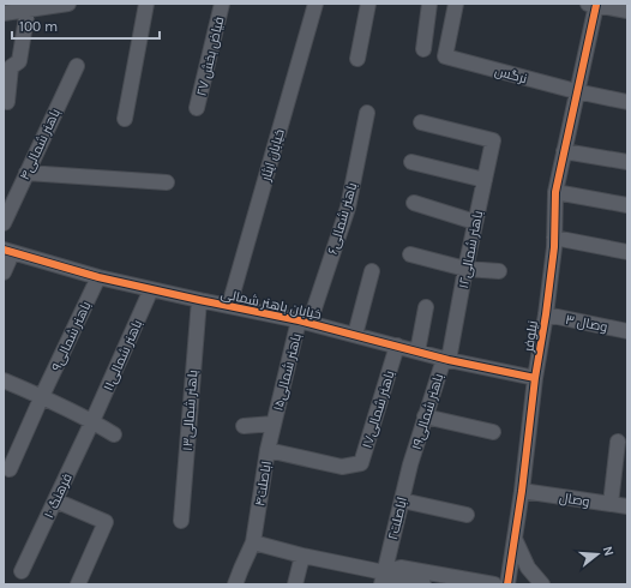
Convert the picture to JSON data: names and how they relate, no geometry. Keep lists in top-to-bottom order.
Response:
{
  "streets": {
    "street": [
      "فیاض بخش ۲۷",
      "نرگس",
      "باهنر شمالی۴",
      "خیابان ایثار",
      "باهنر شمالی۶",
      "باهنر شمالی۱۲",
      "خیابان باهنر شمالی",
      "وصال ۳",
      "باهنر شمالی۹",
      "نیلوفر",
      "باهنر شمالی۱۱",
      "باهنر شمالی۱۵",
      "باهنر شمالی۱۷",
      "باهنر شمالی۱۳",
      "باهنر شمالی۱۹",
      "اباصلت۴",
      "فرهنگ ۱۰",
      "وصال",
      "اباصلت۲"
    ]
  },
  "crossings": [
    ["نرگس", "نیلوفر"],
    ["خیابان ایثار", "خیابان باهنر شمالی"],
    ["باهنر شمالی۶", "خیابان باهنر شمالی"],
    ["باهنر شمالی۶", "باهنر شمالی۱۵"],
    ["باهنر شمالی۱۲", "خیابان باهنر شمالی"],
    ["باهنر شمالی۱۲", "باهنر شمالی۱۹"],
    ["خیابان باهنر شمالی", "باهنر شمالی۹"],
    ["خیابان باهنر شمالی", "نیلوفر"],
    ["خیابان باهنر شمالی", "باهنر شمالی۱۱"],
    ["خیابان باهنر شمالی", "باهنر شمالی۱۵"],
    ["خیابان باهنر شمالی", "باهنر شمالی۱۷"],
    ["خیابان باهنر شمالی", "باهنر شمالی۱۳"],
    ["خیابان باهنر شمالی", "باهنر شمالی۱۹"],
    ["وصال ۳", "نیلوفر"],
    ["نیلوفر", "وصال"],
    ["باهنر شمالی۱۱", "فرهنگ ۱۰"],
    ["باهنر شمالی۱۵", "اباصلت۴"],
    ["باهنر شمالی۱۷", "اباصلت۴"],
    ["باهنر شمالی۱۹", "اباصلت۲"]
  ],
  "scale_bar": "100 m",
  "north": "right"
}
